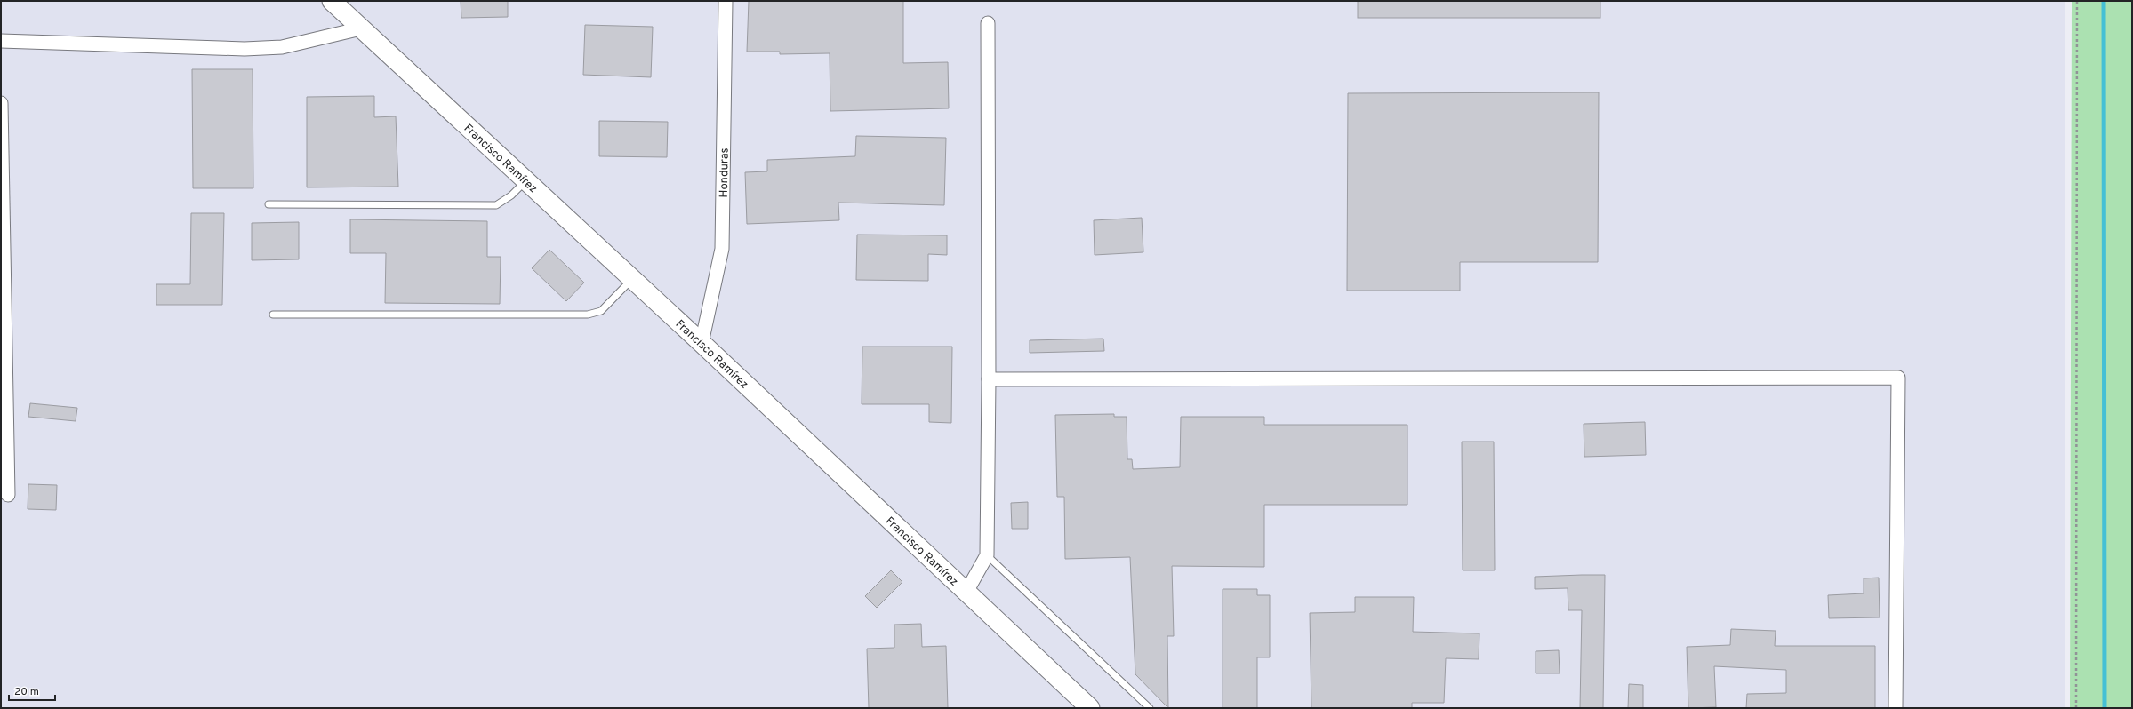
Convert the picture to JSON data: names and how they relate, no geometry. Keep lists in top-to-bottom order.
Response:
{
  "streets": {
    "street": ["Francisco Ramírez", "Honduras"]
  },
  "crossings": [
    ["Francisco Ramírez", "Honduras"]
  ],
  "scale_bar": "20 m"
}
